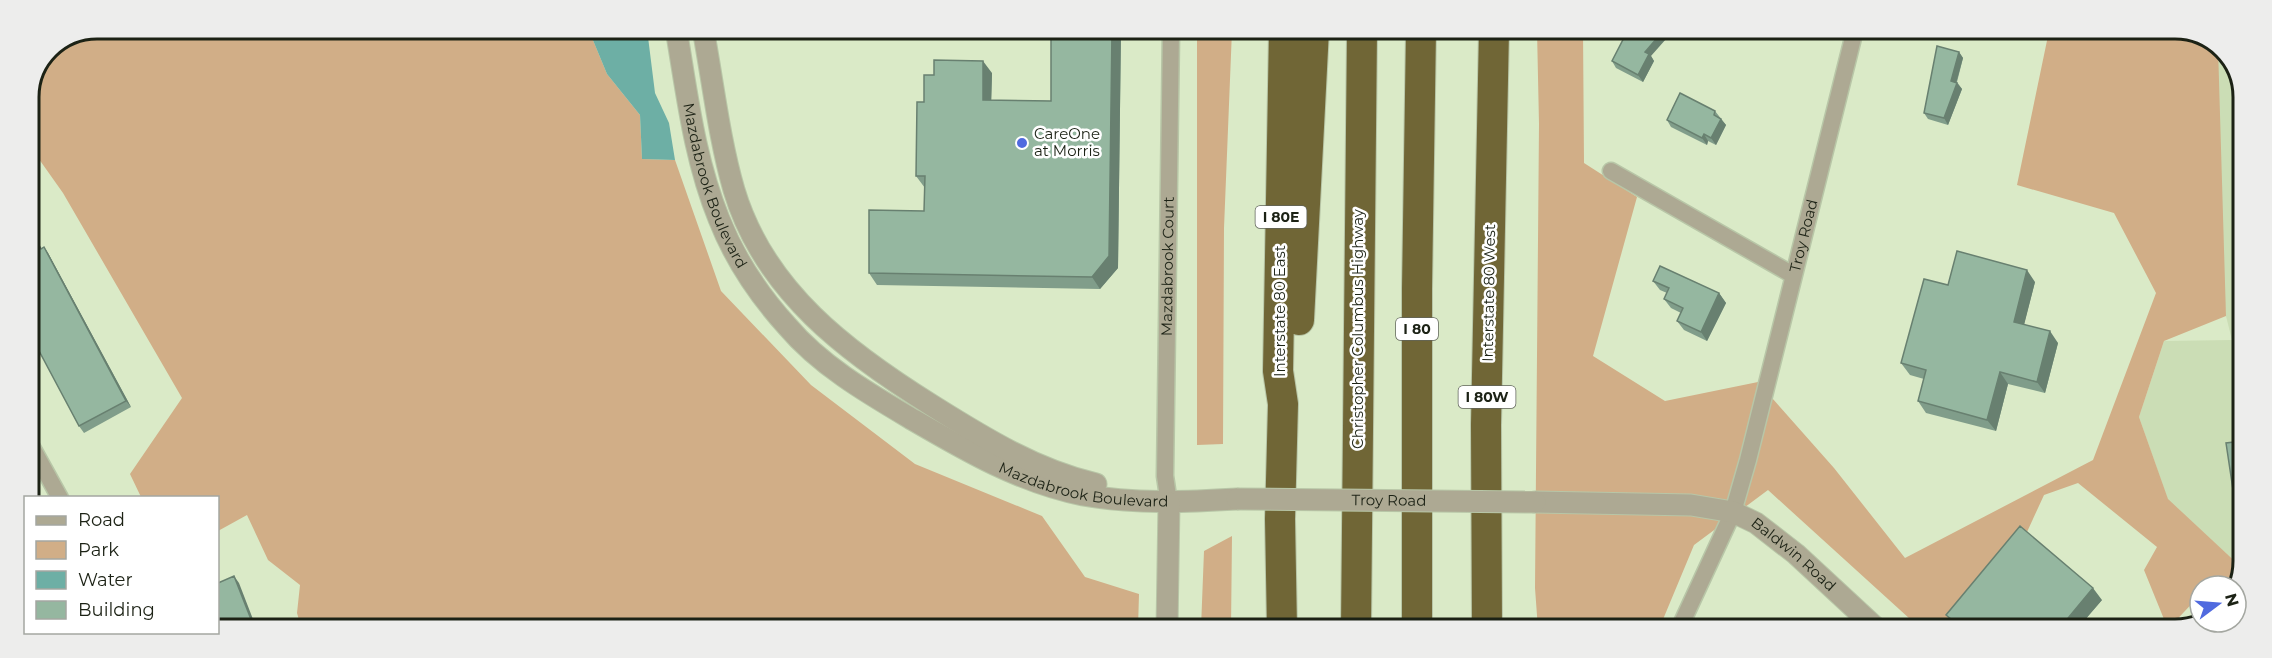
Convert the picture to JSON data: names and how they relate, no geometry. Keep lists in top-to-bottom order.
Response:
{
  "streets": {
    "highway": [
      "I 80E",
      "Interstate 80 West",
      "Interstate 80 East",
      "Christopher Columbus Highway",
      "I 80",
      "I 80W"
    ],
    "street": [
      "Mazdabrook Boulevard",
      "Troy Road",
      "Mazdabrook Court",
      "Baldwin Road"
    ]
  },
  "crossings": [
    ["Mazdabrook Boulevard", "Troy Road"],
    ["Mazdabrook Boulevard", "Mazdabrook Court"],
    ["Troy Road", "Mazdabrook Court"],
    ["Troy Road", "Baldwin Road"]
  ],
  "places": ["CareOne at Morris"],
  "legend": [
    "Road",
    "Park",
    "Water",
    "Building"
  ],
  "north": "right"
}
